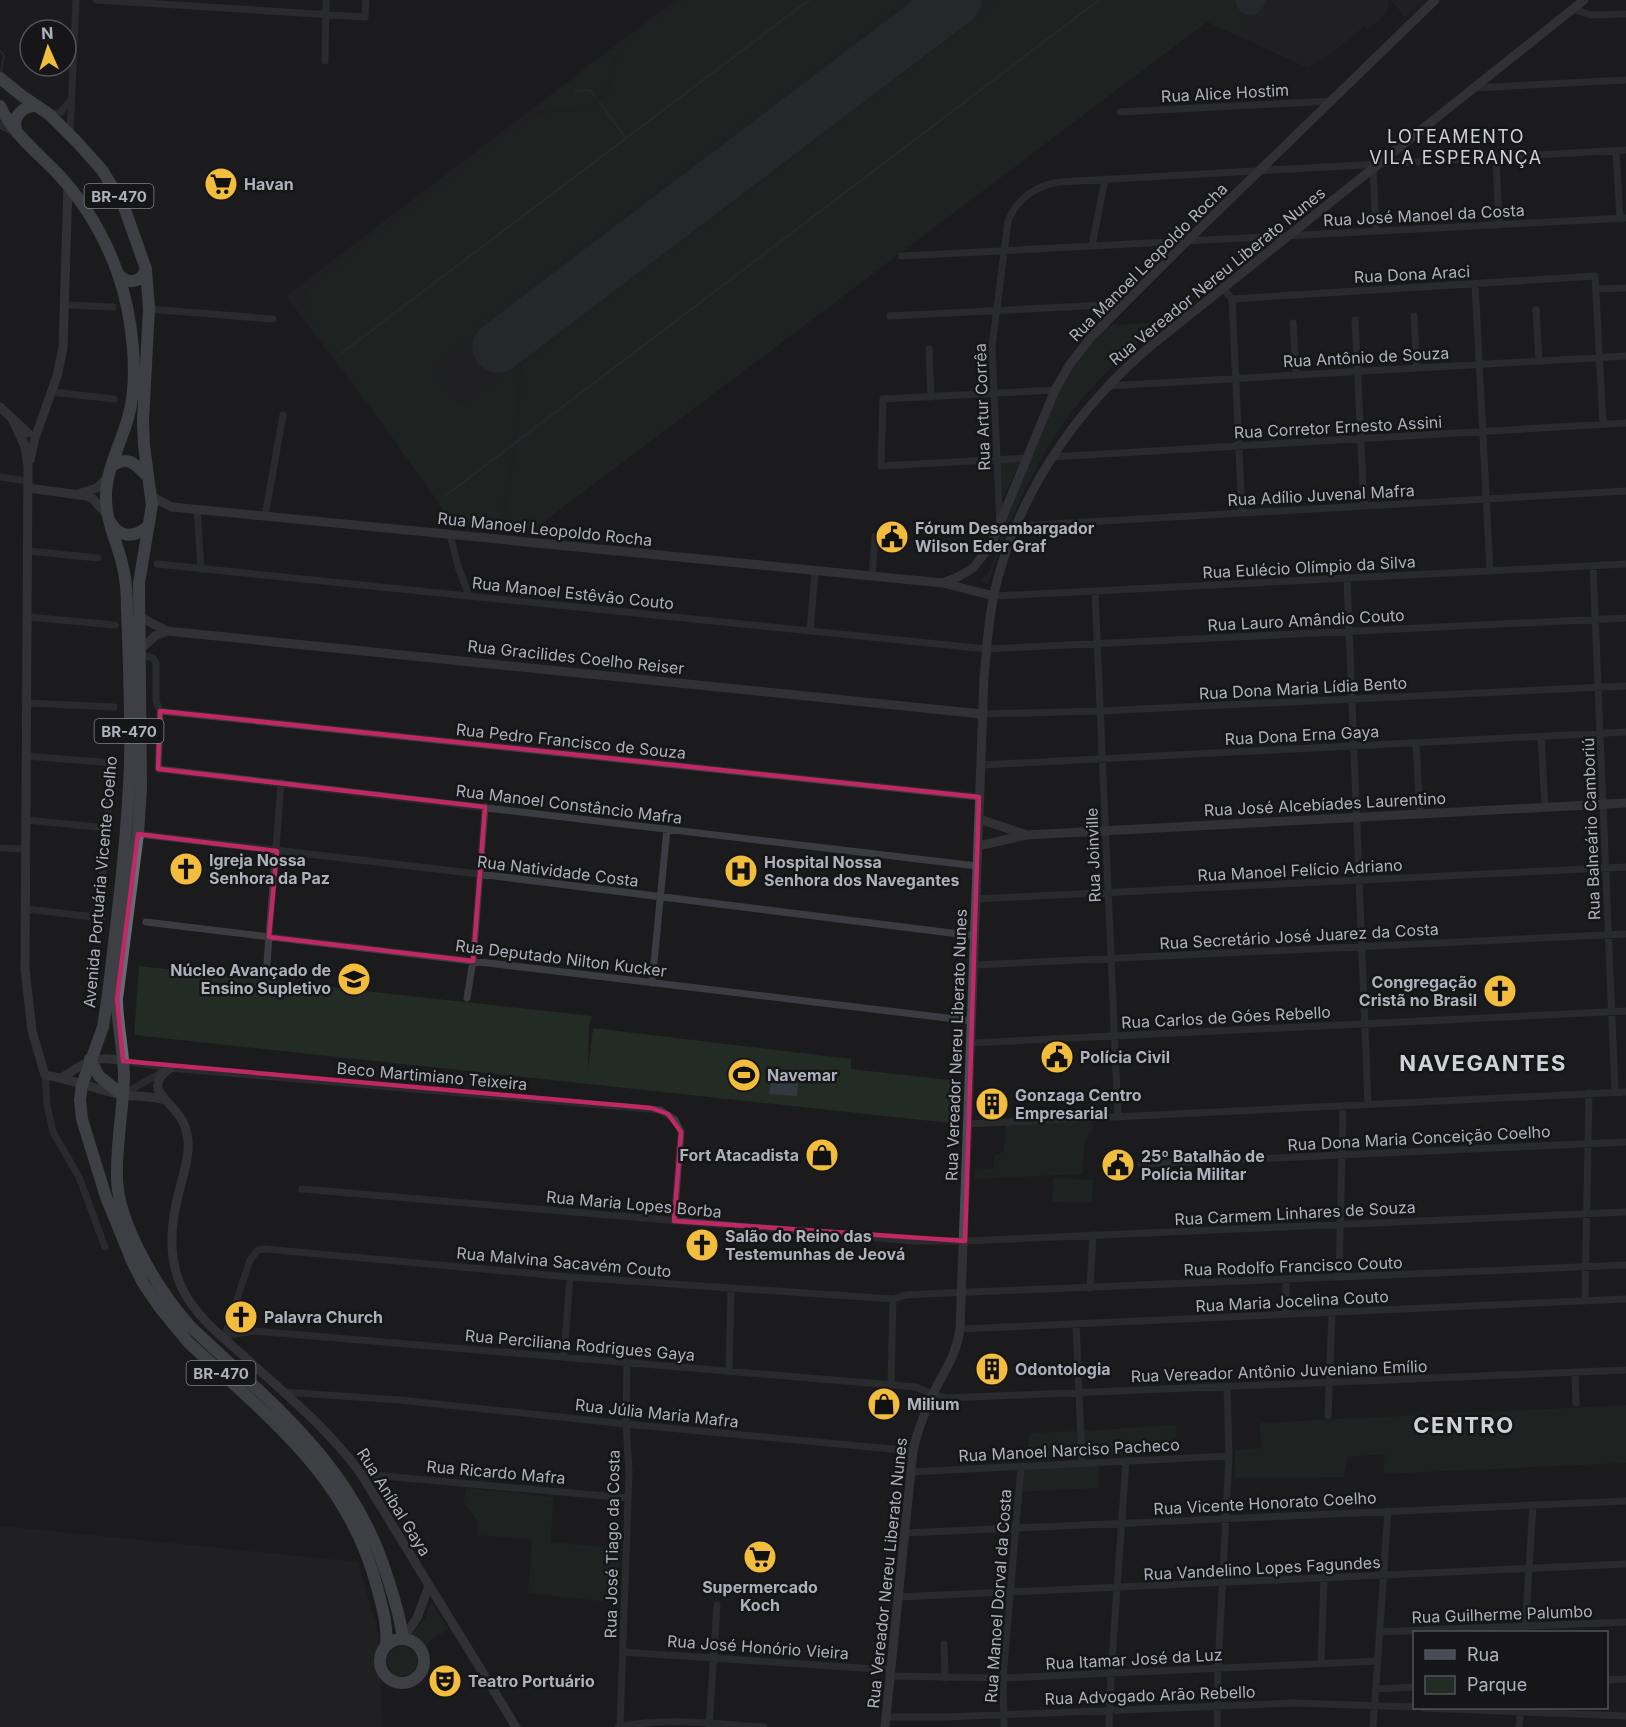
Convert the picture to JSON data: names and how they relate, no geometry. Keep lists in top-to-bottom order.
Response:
{
  "streets": {
    "highway": ["BR-470", "Avenida Portuária Vicente Coelho"],
    "main road": [
      "Rua Manoel Leopoldo Rocha",
      "Rua Vereador Nereu Liberato Nunes",
      "Rua Gracilides Coelho Reiser",
      "Rua José Alcebíades Laurentino",
      "Rua Aníbal Gaya"
    ],
    "street": [
      "Rua Alice Hostim",
      "Rua José Manoel da Costa",
      "Rua Dona Araci",
      "Rua Antônio de Souza",
      "Rua Artur Corrêa",
      "Rua Corretor Ernesto Assini",
      "Rua Adílio Juvenal Mafra",
      "Rua Eulécio Olímpio da Silva",
      "Rua Manoel Estêvão Couto",
      "Rua Lauro Amândio Couto",
      "Rua Dona Maria Lídia Bento",
      "Rua Dona Erna Gaya",
      "Rua Pedro Francisco de Souza",
      "Rua Manoel Constâncio Mafra",
      "Rua Balneário Camboriú",
      "Rua Joinville",
      "Rua Manoel Felício Adriano",
      "Rua Natividade Costa",
      "Rua Secretário José Juarez da Costa",
      "Rua Deputado Nilton Kucker",
      "Rua Carlos de Góes Rebello",
      "Beco Martimiano Teixeira",
      "Rua Dona Maria Conceição Coelho",
      "Rua Maria Lopes Borba",
      "Rua Carmem Linhares de Souza",
      "Rua Malvina Sacavém Couto",
      "Rua Rodolfo Francisco Couto",
      "Rua Maria Jocelina Couto",
      "Rua Perciliana Rodrigues Gaya",
      "Rua Vereador Antônio Juveniano Emílio",
      "Rua Júlia Maria Mafra",
      "Rua Manoel Narciso Pacheco",
      "Rua Ricardo Mafra",
      "Rua Vicente Honorato Coelho",
      "Rua José Tiago da Costa",
      "Rua Vandelino Lopes Fagundes",
      "Rua Manoel Dorval da Costa",
      "Rua Guilherme Palumbo",
      "Rua José Honório Vieira",
      "Rua Itamar José da Luz",
      "Rua Advogado Arão Rebello"
    ]
  },
  "crossings": [
    ["Rua Alice Hostim", "Rua Manoel Leopoldo Rocha"],
    ["BR-470", "Avenida Portuária Vicente Coelho"],
    ["Rua José Manoel da Costa", "Rua Manoel Leopoldo Rocha"],
    ["Rua José Manoel da Costa", "Rua Vereador Nereu Liberato Nunes"],
    ["Rua José Manoel da Costa", "Rua Artur Corrêa"],
    ["Rua Manoel Leopoldo Rocha", "Rua Vereador Nereu Liberato Nunes"],
    ["Rua Manoel Leopoldo Rocha", "Rua Artur Corrêa"],
    ["Rua Manoel Leopoldo Rocha", "Rua Eulécio Olímpio da Silva"],
    ["Rua Manoel Leopoldo Rocha", "Avenida Portuária Vicente Coelho"],
    ["Rua Vereador Nereu Liberato Nunes", "Rua Antônio de Souza"],
    ["Rua Vereador Nereu Liberato Nunes", "Rua Artur Corrêa"],
    ["Rua Vereador Nereu Liberato Nunes", "Rua Corretor Ernesto Assini"],
    ["Rua Vereador Nereu Liberato Nunes", "Rua Adílio Juvenal Mafra"],
    ["Rua Vereador Nereu Liberato Nunes", "Rua Eulécio Olímpio da Silva"],
    ["Rua Vereador Nereu Liberato Nunes", "Rua Manoel Estêvão Couto"],
    ["Rua Vereador Nereu Liberato Nunes", "Rua Lauro Amândio Couto"],
    ["Rua Vereador Nereu Liberato Nunes", "Rua Gracilides Coelho Reiser"],
    ["Rua Vereador Nereu Liberato Nunes", "Rua Dona Maria Lídia Bento"],
    ["Rua Vereador Nereu Liberato Nunes", "Rua Dona Erna Gaya"],
    ["Rua Vereador Nereu Liberato Nunes", "Rua Pedro Francisco de Souza"],
    ["Rua Vereador Nereu Liberato Nunes", "Rua Manoel Constâncio Mafra"],
    ["Rua Vereador Nereu Liberato Nunes", "Rua José Alcebíades Laurentino"],
    ["Rua Vereador Nereu Liberato Nunes", "Rua Manoel Felício Adriano"],
    ["Rua Vereador Nereu Liberato Nunes", "Rua Natividade Costa"],
    ["Rua Vereador Nereu Liberato Nunes", "Rua Secretário José Juarez da Costa"],
    ["Rua Vereador Nereu Liberato Nunes", "Rua Deputado Nilton Kucker"],
    ["Rua Vereador Nereu Liberato Nunes", "Rua Carlos de Góes Rebello"],
    ["Rua Vereador Nereu Liberato Nunes", "Rua Maria Lopes Borba"],
    ["Rua Vereador Nereu Liberato Nunes", "Rua Carmem Linhares de Souza"],
    ["Rua Vereador Nereu Liberato Nunes", "Rua Malvina Sacavém Couto"],
    ["Rua Vereador Nereu Liberato Nunes", "Rua Rodolfo Francisco Couto"],
    ["Rua Vereador Nereu Liberato Nunes", "Rua Maria Jocelina Couto"],
    ["Rua Vereador Nereu Liberato Nunes", "Rua Perciliana Rodrigues Gaya"],
    ["Rua Vereador Nereu Liberato Nunes", "Rua Vereador Antônio Juveniano Emílio"],
    ["Rua Vereador Nereu Liberato Nunes", "Rua Júlia Maria Mafra"],
    ["Rua Vereador Nereu Liberato Nunes", "Rua Manoel Narciso Pacheco"],
    ["Rua Vereador Nereu Liberato Nunes", "Rua Vicente Honorato Coelho"],
    ["Rua Vereador Nereu Liberato Nunes", "Rua Vandelino Lopes Fagundes"],
    ["Rua Vereador Nereu Liberato Nunes", "Rua José Honório Vieira"],
    ["Rua Vereador Nereu Liberato Nunes", "Rua Itamar José da Luz"],
    ["Rua Vereador Nereu Liberato Nunes", "Rua Advogado Arão Rebello"],
    ["Rua Eulécio Olímpio da Silva", "Rua Balneário Camboriú"],
    ["Rua Eulécio Olímpio da Silva", "Rua Joinville"],
    ["Rua Manoel Estêvão Couto", "Rua Lauro Amândio Couto"],
    ["Rua Lauro Amândio Couto", "Rua Balneário Camboriú"],
    ["Rua Lauro Amândio Couto", "Rua Joinville"],
    ["Rua Gracilides Coelho Reiser", "Rua Dona Maria Lídia Bento"],
    ["Rua Gracilides Coelho Reiser", "Avenida Portuária Vicente Coelho"],
    ["Rua Dona Maria Lídia Bento", "Rua Balneário Camboriú"],
    ["Rua Dona Maria Lídia Bento", "Rua Joinville"],
    ["Rua Dona Erna Gaya", "Rua Balneário Camboriú"],
    ["Rua Dona Erna Gaya", "Rua Joinville"],
    ["Rua Pedro Francisco de Souza", "Rua Manoel Constâncio Mafra"],
    ["Rua José Alcebíades Laurentino", "Rua Balneário Camboriú"],
    ["Rua José Alcebíades Laurentino", "Rua Joinville"],
    ["Rua Balneário Camboriú", "Rua Manoel Felício Adriano"],
    ["Rua Balneário Camboriú", "Rua Secretário José Juarez da Costa"],
    ["Rua Balneário Camboriú", "Rua Carlos de Góes Rebello"],
    ["Rua Joinville", "Rua Manoel Felício Adriano"],
    ["Rua Joinville", "Rua Secretário José Juarez da Costa"],
    ["Rua Joinville", "Rua Carlos de Góes Rebello"],
    ["Rua Natividade Costa", "Avenida Portuária Vicente Coelho"],
    ["Avenida Portuária Vicente Coelho", "Beco Martimiano Teixeira"],
    ["Beco Martimiano Teixeira", "Rua Maria Lopes Borba"],
    ["Beco Martimiano Teixeira", "Rua Aníbal Gaya"],
    ["Rua Maria Lopes Borba", "Rua Carmem Linhares de Souza"],
    ["Rua Malvina Sacavém Couto", "Rua Rodolfo Francisco Couto"],
    ["Rua Malvina Sacavém Couto", "Rua Perciliana Rodrigues Gaya"],
    ["Rua Malvina Sacavém Couto", "Rua Aníbal Gaya"],
    ["Rua Perciliana Rodrigues Gaya", "Rua Vereador Antônio Juveniano Emílio"],
    ["Rua Perciliana Rodrigues Gaya", "Rua Aníbal Gaya"],
    ["Rua Perciliana Rodrigues Gaya", "Rua José Tiago da Costa"],
    ["Rua Júlia Maria Mafra", "Rua Aníbal Gaya"],
    ["Rua Júlia Maria Mafra", "Rua José Tiago da Costa"],
    ["Rua Manoel Narciso Pacheco", "Rua Manoel Dorval da Costa"],
    ["Rua Ricardo Mafra", "Rua Aníbal Gaya"],
    ["Rua Ricardo Mafra", "Rua José Tiago da Costa"],
    ["Rua Vicente Honorato Coelho", "Rua Manoel Dorval da Costa"],
    ["Rua José Tiago da Costa", "Rua José Honório Vieira"],
    ["Rua Vandelino Lopes Fagundes", "Rua Manoel Dorval da Costa"],
    ["Rua Manoel Dorval da Costa", "Rua Itamar José da Luz"],
    ["Rua Manoel Dorval da Costa", "Rua Advogado Arão Rebello"],
    ["Rua José Honório Vieira", "Rua Itamar José da Luz"]
  ],
  "districts": ["LOTEAMENTO VILA ESPERANÇA", "NAVEGANTES", "CENTRO"],
  "places": {
    "supermarket": ["Havan", "Supermercado Koch"],
    "public building": ["Fórum Desembargador Wilson Eder Graf", "Polícia Civil", "25º Batalhão de Polícia Militar"],
    "church": [
      "Igreja Nossa Senhora da Paz",
      "Congregação Cristã no Brasil",
      "Salão do Reino das Testemunhas de Jeová",
      "Palavra Church"
    ],
    "hospital": ["Hospital Nossa Senhora dos Navegantes"],
    "school or university": ["Núcleo Avançado de Ensino Supletivo"],
    "sports": ["Navemar"],
    "building": ["Gonzaga Centro Empresarial", "Odontologia"],
    "shop": ["Fort Atacadista", "Milium"],
    "theatre": ["Teatro Portuário"]
  },
  "legend": ["Rua", "Parque"],
  "north": "top"
}
